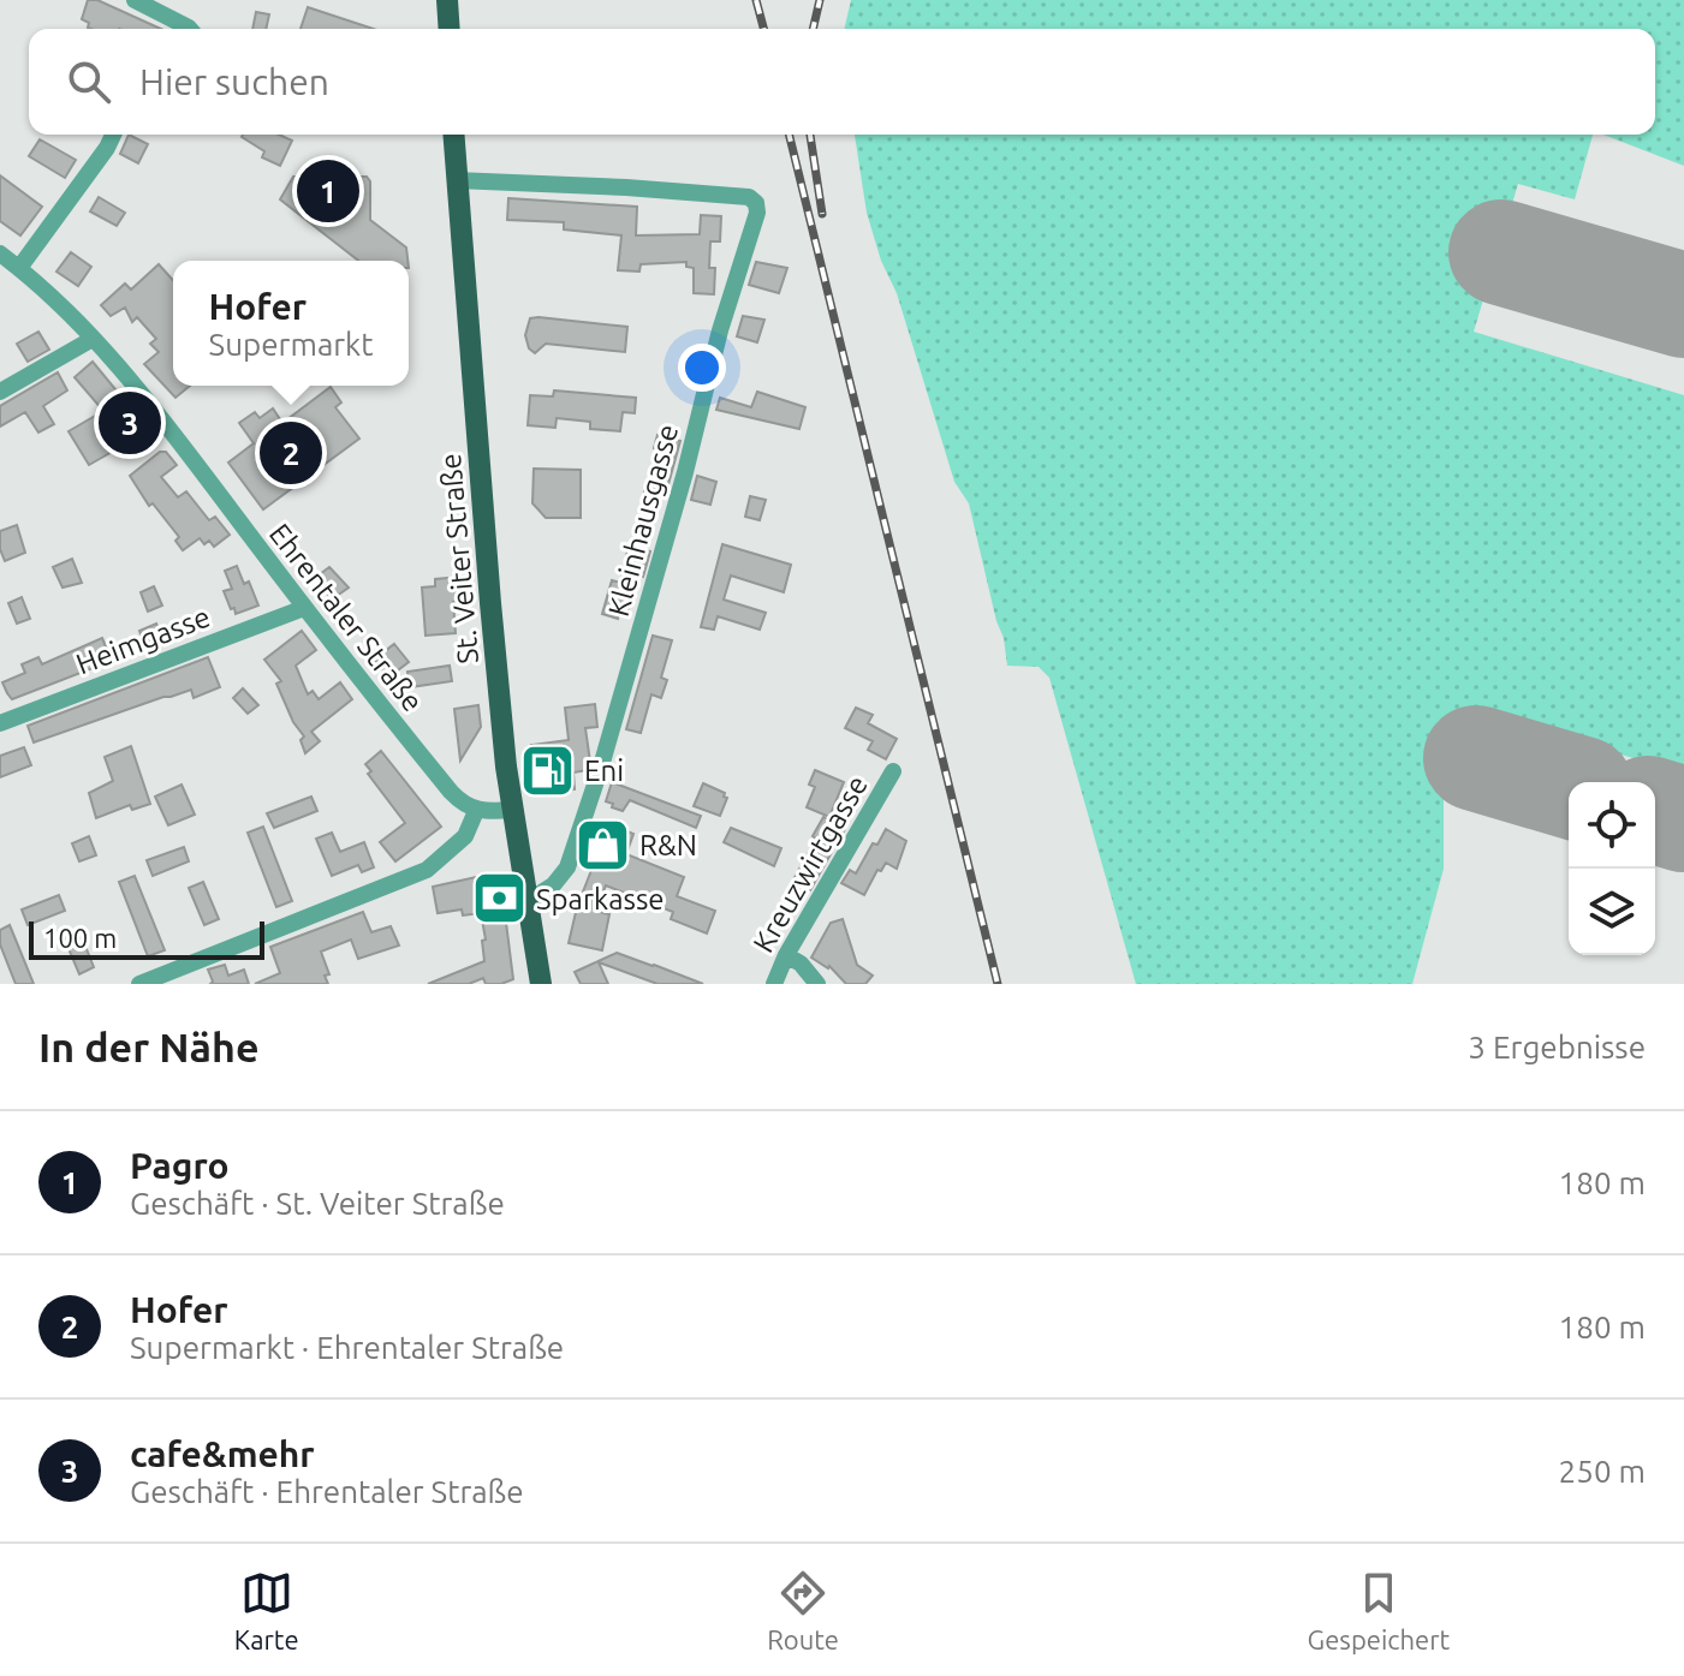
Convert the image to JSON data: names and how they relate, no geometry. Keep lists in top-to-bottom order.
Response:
{
  "streets": {
    "main road": ["St. Veiter Straße"],
    "street": [
      "Kleinhausgasse",
      "Ehrentaler Straße",
      "Heimgasse",
      "Kreuzwirtgasse"
    ]
  },
  "crossings": [
    ["Kleinhausgasse", "St. Veiter Straße"],
    ["Ehrentaler Straße", "Heimgasse"]
  ],
  "places": {
    "fuel station": ["Eni"],
    "shop": ["R&N"],
    "bank": ["Sparkasse"]
  },
  "scale_bar": "100 m",
  "page": {
    "search": "Hier suchen",
    "pins": ["1", "3", "2"],
    "popup": ["Hofer", "Supermarkt"],
    "scale": "100 m",
    "heading": ["In der Nähe", "3 Ergebnisse"],
    "list": [
      {
        "mark": "1",
        "name": "Pagro",
        "note": "Geschäft · St. Veiter Straße",
        "value": "180 m"
      },
      {
        "mark": "2",
        "name": "Hofer",
        "note": "Supermarkt · Ehrentaler Straße",
        "value": "180 m"
      },
      {
        "mark": "3",
        "name": "cafe&mehr",
        "note": "Geschäft · Ehrentaler Straße",
        "value": "250 m"
      }
    ],
    "nav": ["Karte", "Route", "Gespeichert"]
  }
}
